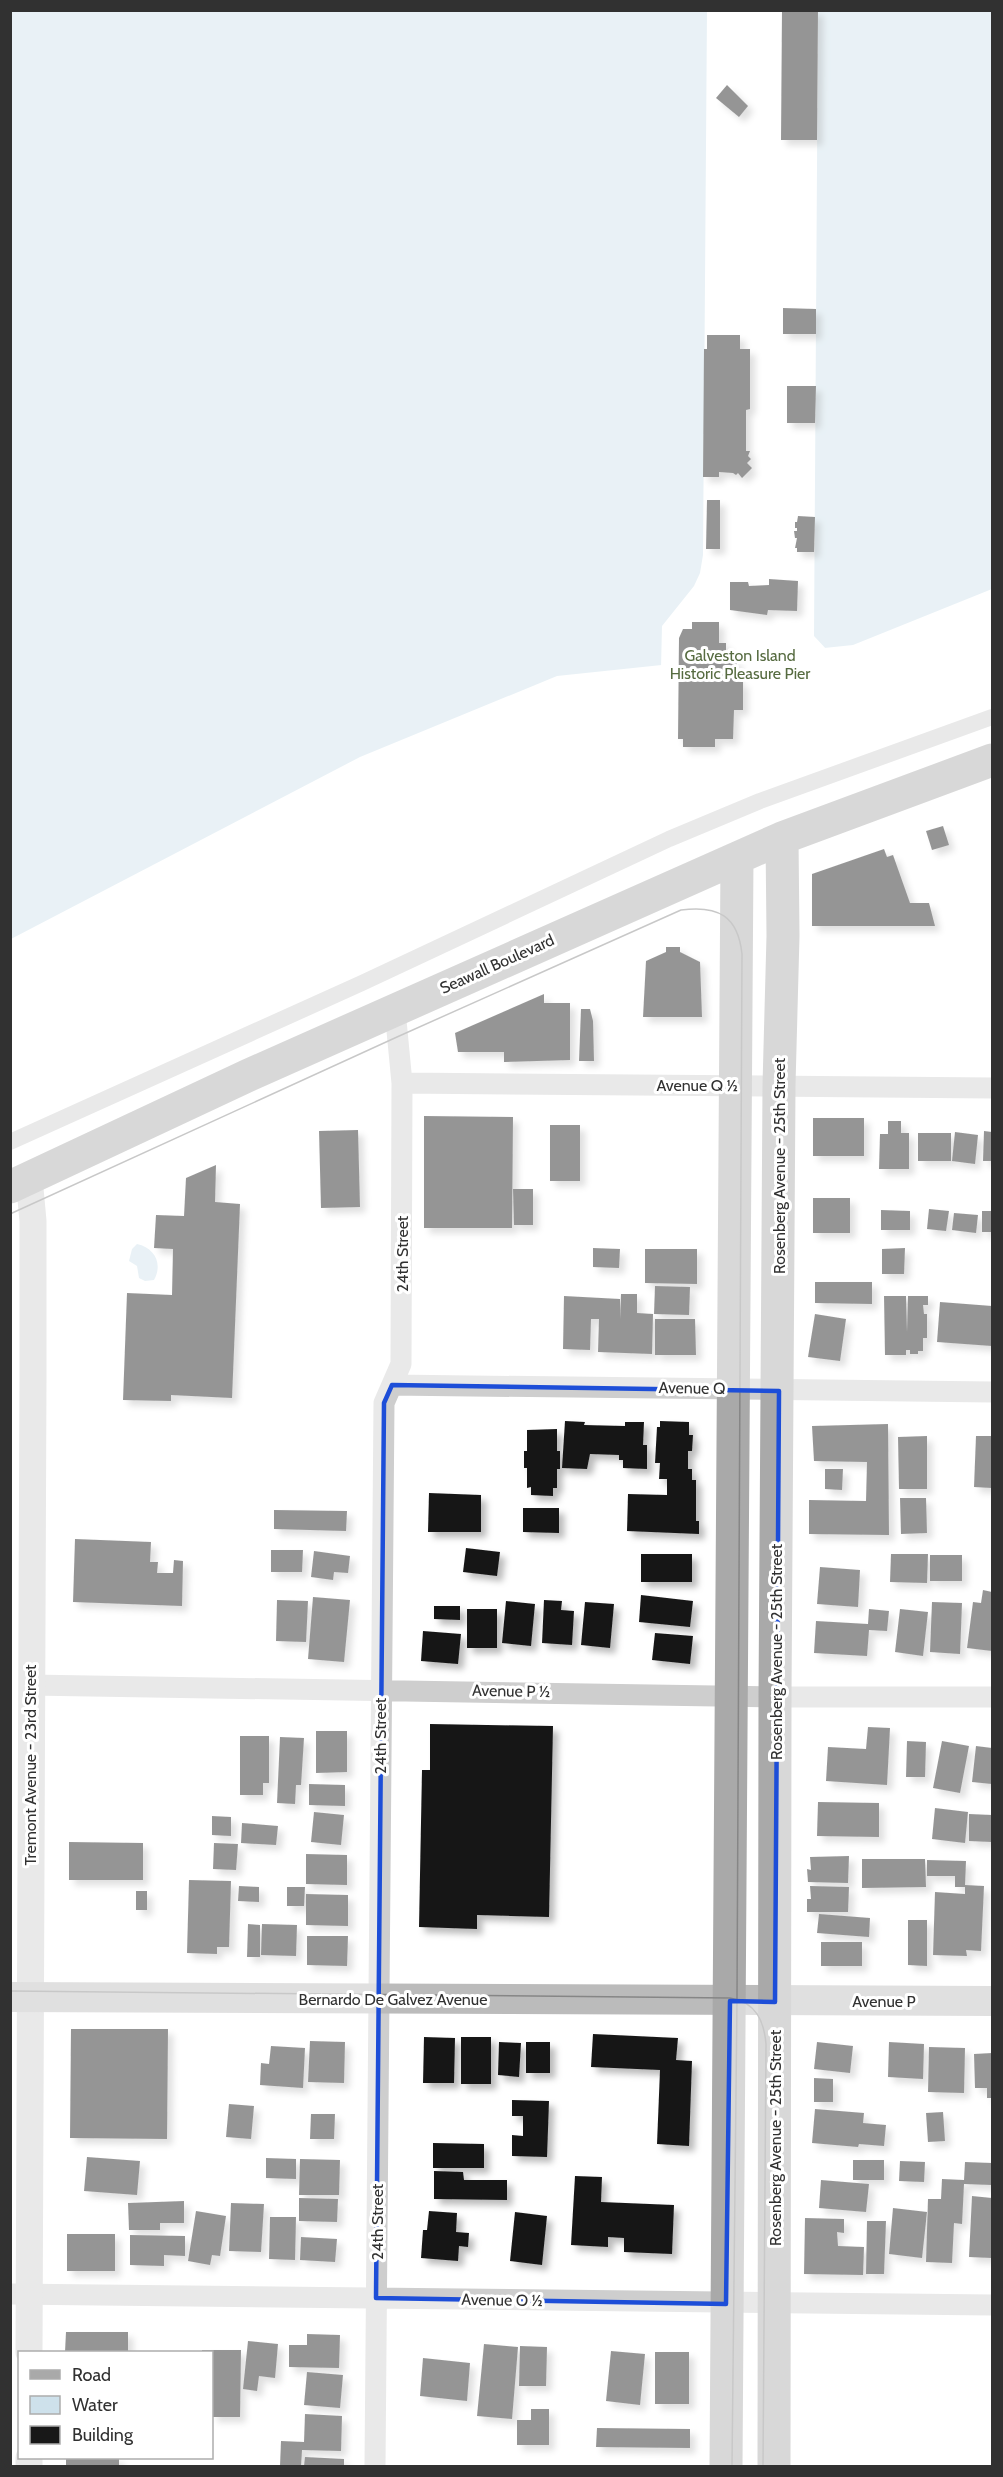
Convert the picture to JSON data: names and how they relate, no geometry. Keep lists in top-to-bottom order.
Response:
{
  "streets": {
    "main road": [
      "Seawall Boulevard",
      "Rosenberg Avenue - 25th Street",
      "Bernardo De Galvez Avenue",
      "Avenue P"
    ],
    "street": [
      "Avenue Q ½",
      "24th Street",
      "Avenue Q",
      "Avenue P ½",
      "Tremont Avenue - 23rd Street",
      "Avenue O ½"
    ]
  },
  "crossings": [
    ["Seawall Boulevard", "Rosenberg Avenue - 25th Street"],
    ["Seawall Boulevard", "24th Street"],
    ["Seawall Boulevard", "Tremont Avenue - 23rd Street"],
    ["Avenue Q ½", "Rosenberg Avenue - 25th Street"],
    ["Avenue Q ½", "24th Street"],
    ["Rosenberg Avenue - 25th Street", "Avenue Q"],
    ["Rosenberg Avenue - 25th Street", "Avenue P ½"],
    ["Rosenberg Avenue - 25th Street", "Bernardo De Galvez Avenue"],
    ["Rosenberg Avenue - 25th Street", "Avenue P"],
    ["Rosenberg Avenue - 25th Street", "Avenue O ½"],
    ["24th Street", "Avenue Q"],
    ["24th Street", "Avenue P ½"],
    ["24th Street", "Bernardo De Galvez Avenue"],
    ["24th Street", "Avenue O ½"],
    ["Avenue P ½", "Tremont Avenue - 23rd Street"],
    ["Tremont Avenue - 23rd Street", "Bernardo De Galvez Avenue"],
    ["Tremont Avenue - 23rd Street", "Avenue O ½"],
    ["Bernardo De Galvez Avenue", "Avenue P"]
  ],
  "parks": ["Galveston Island Historic Pleasure Pier"],
  "legend": ["Road", "Water", "Building"]
}
